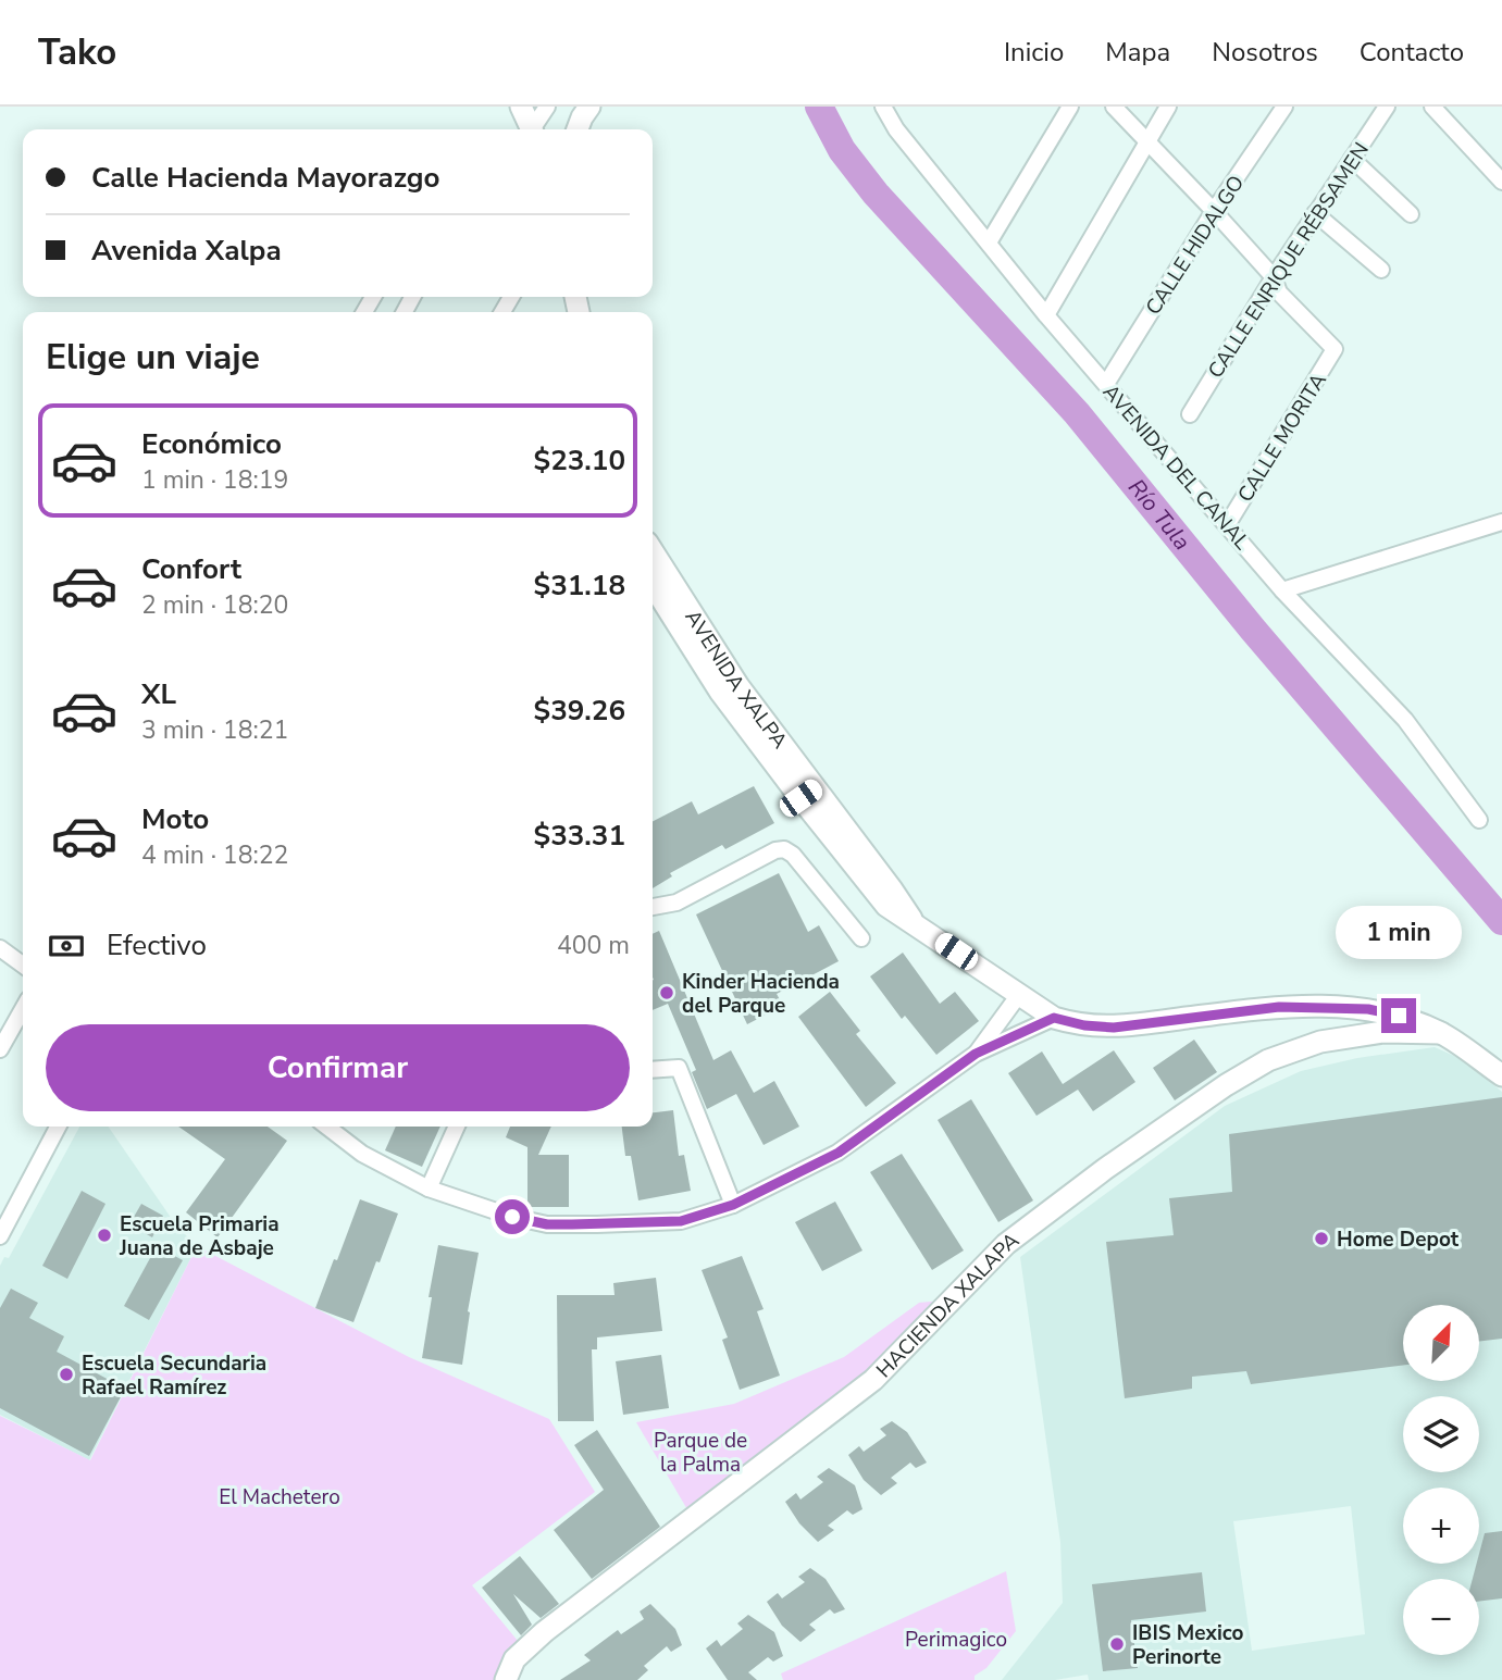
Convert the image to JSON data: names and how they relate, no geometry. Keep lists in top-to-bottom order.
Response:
{
  "streets": {
    "main road": ["AVENIDA XALPA", "HACIENDA XALAPA"],
    "street": [
      "CALLE HIDALGO",
      "CALLE ENRIQUE RÉBSAMEN",
      "CALLE MORITA",
      "AVENIDA DEL CANAL"
    ]
  },
  "crossings": [
    ["CALLE HIDALGO", "AVENIDA DEL CANAL"],
    ["CALLE ENRIQUE RÉBSAMEN", "CALLE MORITA"],
    ["CALLE MORITA", "AVENIDA DEL CANAL"],
    ["AVENIDA XALPA", "HACIENDA XALAPA"]
  ],
  "water": ["Río Tula"],
  "parks": ["Parque de la Palma", "El Machetero", "Perimagico"],
  "places": [
    "Kinder Hacienda del Parque",
    "Escuela Primaria Juana de Asbaje",
    "Home Depot",
    "Escuela Secundaria Rafael Ramírez",
    "IBIS Mexico Perinorte"
  ],
  "north": "top right",
  "page": {
    "header": "Tako",
    "nav": [
      "Inicio",
      "Mapa",
      "Nosotros",
      "Contacto"
    ],
    "banner": ["Calle Hacienda Mayorazgo", "Avenida Xalpa"],
    "heading": "Elige un viaje",
    "list": [
      {
        "name": "Económico",
        "note": "1 min · 18:19",
        "value": "$23.10"
      },
      {
        "name": "Confort",
        "note": "2 min · 18:20",
        "value": "$31.18"
      },
      {
        "name": "XL",
        "note": "3 min · 18:21",
        "value": "$39.26"
      },
      {
        "name": "Moto",
        "note": "4 min · 18:22",
        "value": "$33.31"
      }
    ],
    "pay": ["Efectivo", "400 m"],
    "bubble": "1 min",
    "buttons": "Confirmar",
    "map_buttons": ["+", "−"]
  }
}
